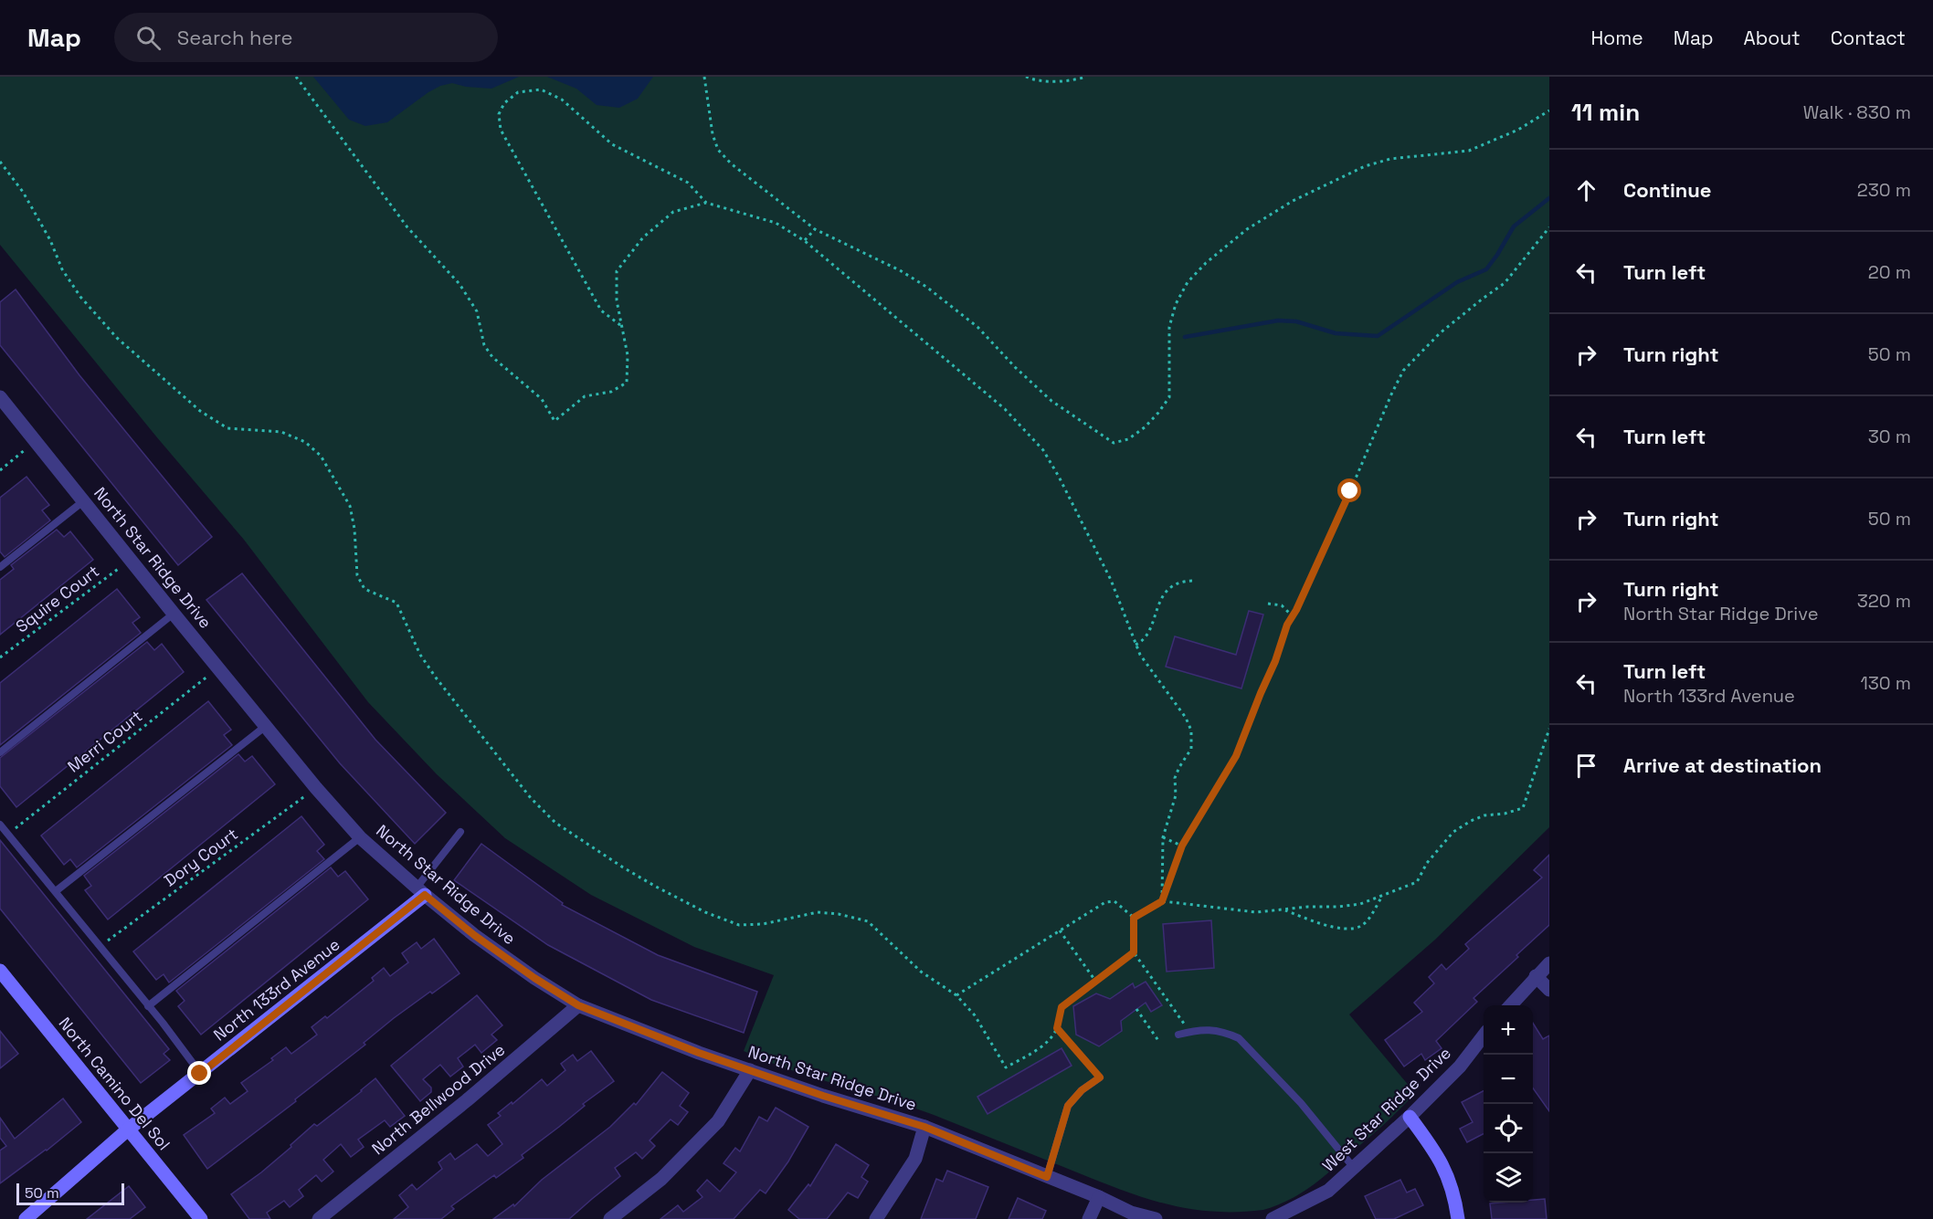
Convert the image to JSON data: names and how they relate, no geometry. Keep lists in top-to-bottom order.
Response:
{
  "streets": {
    "street": [
      "North Star Ridge Drive",
      "North 133rd Avenue",
      "North Camino Del Sol",
      "North Bellwood Drive",
      "West Star Ridge Drive"
    ],
    "path": ["Squire Court", "Merri Court", "Dory Court"]
  },
  "crossings": [
    ["North Star Ridge Drive", "Squire Court"],
    ["North Star Ridge Drive", "Merri Court"],
    ["North Star Ridge Drive", "Dory Court"],
    ["North Star Ridge Drive", "North 133rd Avenue"],
    ["North Star Ridge Drive", "North Bellwood Drive"],
    ["North 133rd Avenue", "North Camino Del Sol"]
  ],
  "scale_bar": "50 m",
  "page": {
    "header": "Map",
    "search": "Search here",
    "nav": [
      "Home",
      "Map",
      "About",
      "Contact"
    ],
    "heading": ["11 min", "Walk · 830 m"],
    "list": [
      ["Continue", "230 m"],
      ["Turn left", "20 m"],
      ["Turn right", "50 m"],
      ["Turn left", "30 m"],
      ["Turn right", "50 m"],
      ["Turn right", "North Star Ridge Drive", "320 m"],
      ["Turn left", "North 133rd Avenue", "130 m"],
      "Arrive at destination"
    ],
    "map_buttons": ["+", "−"],
    "scale": "50 m"
  }
}
